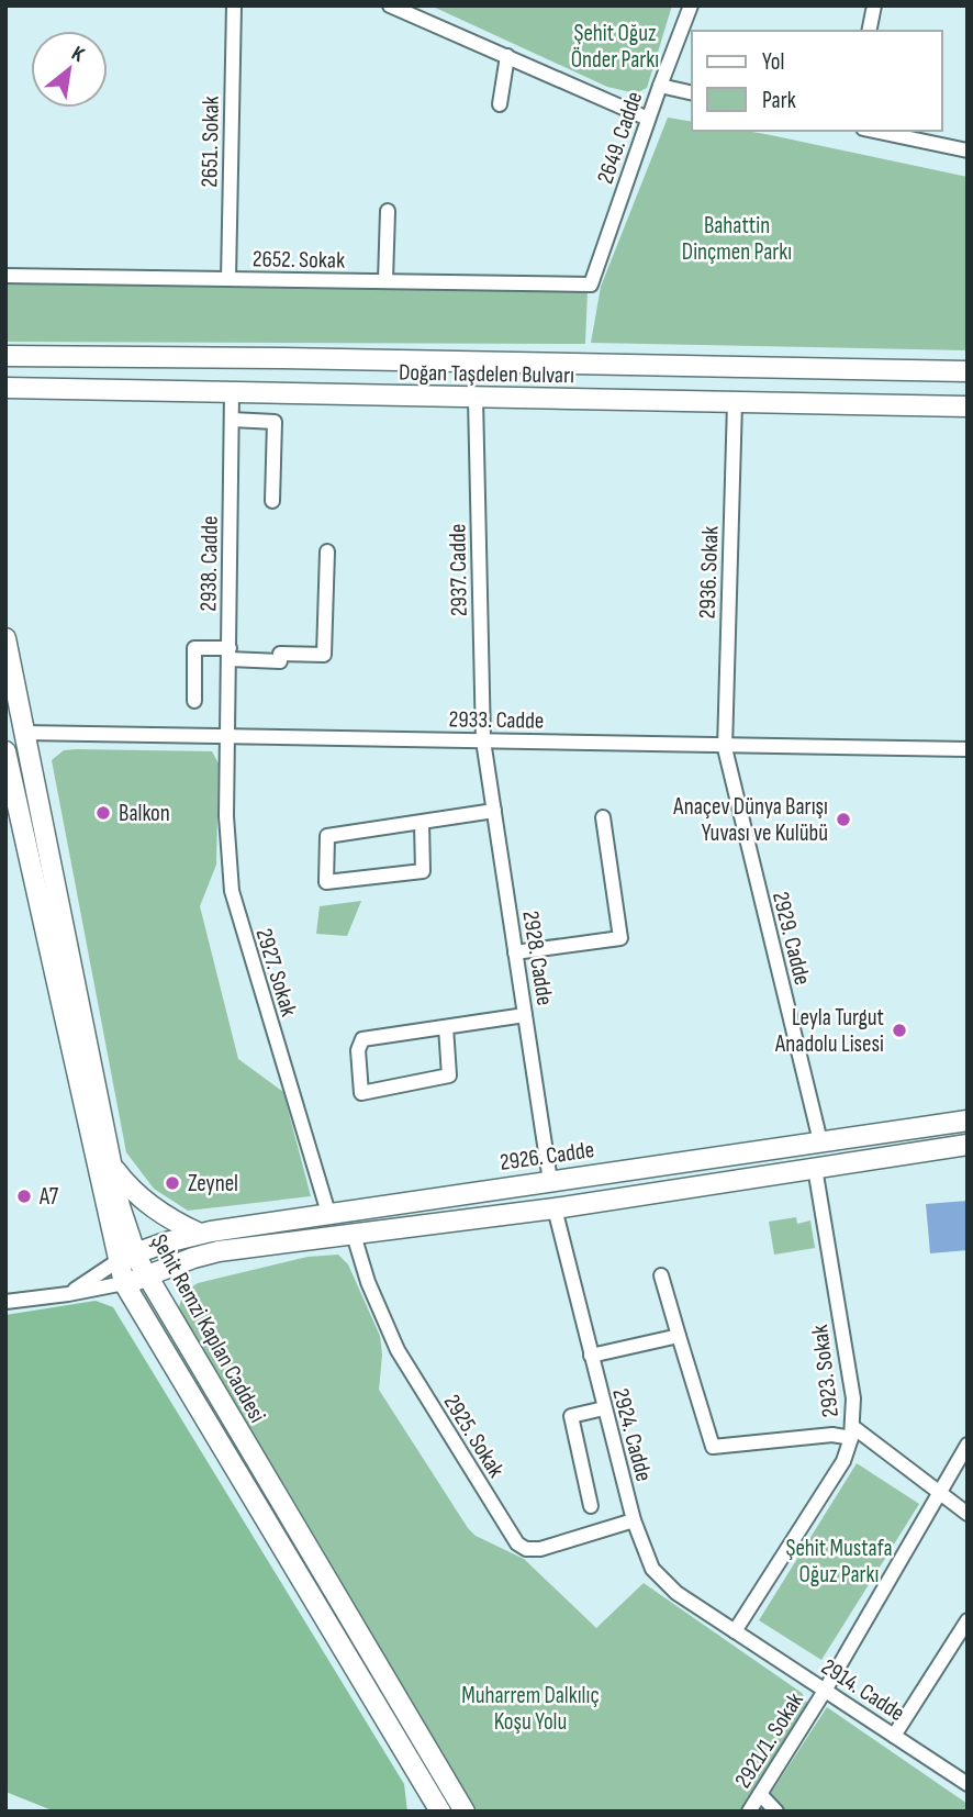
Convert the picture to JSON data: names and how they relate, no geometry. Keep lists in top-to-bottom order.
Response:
{
  "streets": {
    "main road": ["Doğan Taşdelen Bulvarı", "2926. Cadde", "Şehit Remzi Kaplan Caddesi"],
    "street": [
      "2649. Cadde",
      "2651. Sokak",
      "2652. Sokak",
      "2938. Cadde",
      "2937. Cadde",
      "2936. Sokak",
      "2933. Cadde",
      "2929. Cadde",
      "2928. Cadde",
      "2927. Sokak",
      "2923. Sokak",
      "2924. Cadde",
      "2925. Sokak",
      "2914. Cadde",
      "2921/1. Sokak"
    ]
  },
  "crossings": [
    ["2649. Cadde", "2652. Sokak"],
    ["2651. Sokak", "2652. Sokak"],
    ["Doğan Taşdelen Bulvarı", "2938. Cadde"],
    ["Doğan Taşdelen Bulvarı", "2937. Cadde"],
    ["Doğan Taşdelen Bulvarı", "2936. Sokak"],
    ["2938. Cadde", "2933. Cadde"],
    ["2938. Cadde", "2927. Sokak"],
    ["2937. Cadde", "2933. Cadde"],
    ["2937. Cadde", "2928. Cadde"],
    ["2936. Sokak", "2933. Cadde"],
    ["2936. Sokak", "2929. Cadde"],
    ["2933. Cadde", "2929. Cadde"],
    ["2933. Cadde", "2928. Cadde"],
    ["2933. Cadde", "2927. Sokak"],
    ["2933. Cadde", "Şehit Remzi Kaplan Caddesi"],
    ["2929. Cadde", "2926. Cadde"],
    ["2928. Cadde", "2926. Cadde"],
    ["2927. Sokak", "2926. Cadde"],
    ["2926. Cadde", "Şehit Remzi Kaplan Caddesi"],
    ["2923. Sokak", "2924. Cadde"],
    ["2923. Sokak", "2914. Cadde"],
    ["2924. Cadde", "2925. Sokak"],
    ["2924. Cadde", "2914. Cadde"],
    ["2914. Cadde", "2921/1. Sokak"]
  ],
  "parks": [
    "Şehit Oğuz Önder Parkı",
    "Bahattin Dinçmen Parkı",
    "Şehit Mustafa Oğuz Parkı",
    "Muharrem Dalkılıç Koşu Yolu"
  ],
  "places": [
    "Balkon",
    "Anaçev Dünya Barışı Yuvası ve Kulübü",
    "Leyla Turgut Anadolu Lisesi",
    "Zeynel",
    "A7"
  ],
  "legend": ["Yol", "Park"],
  "north": "top right"
}
